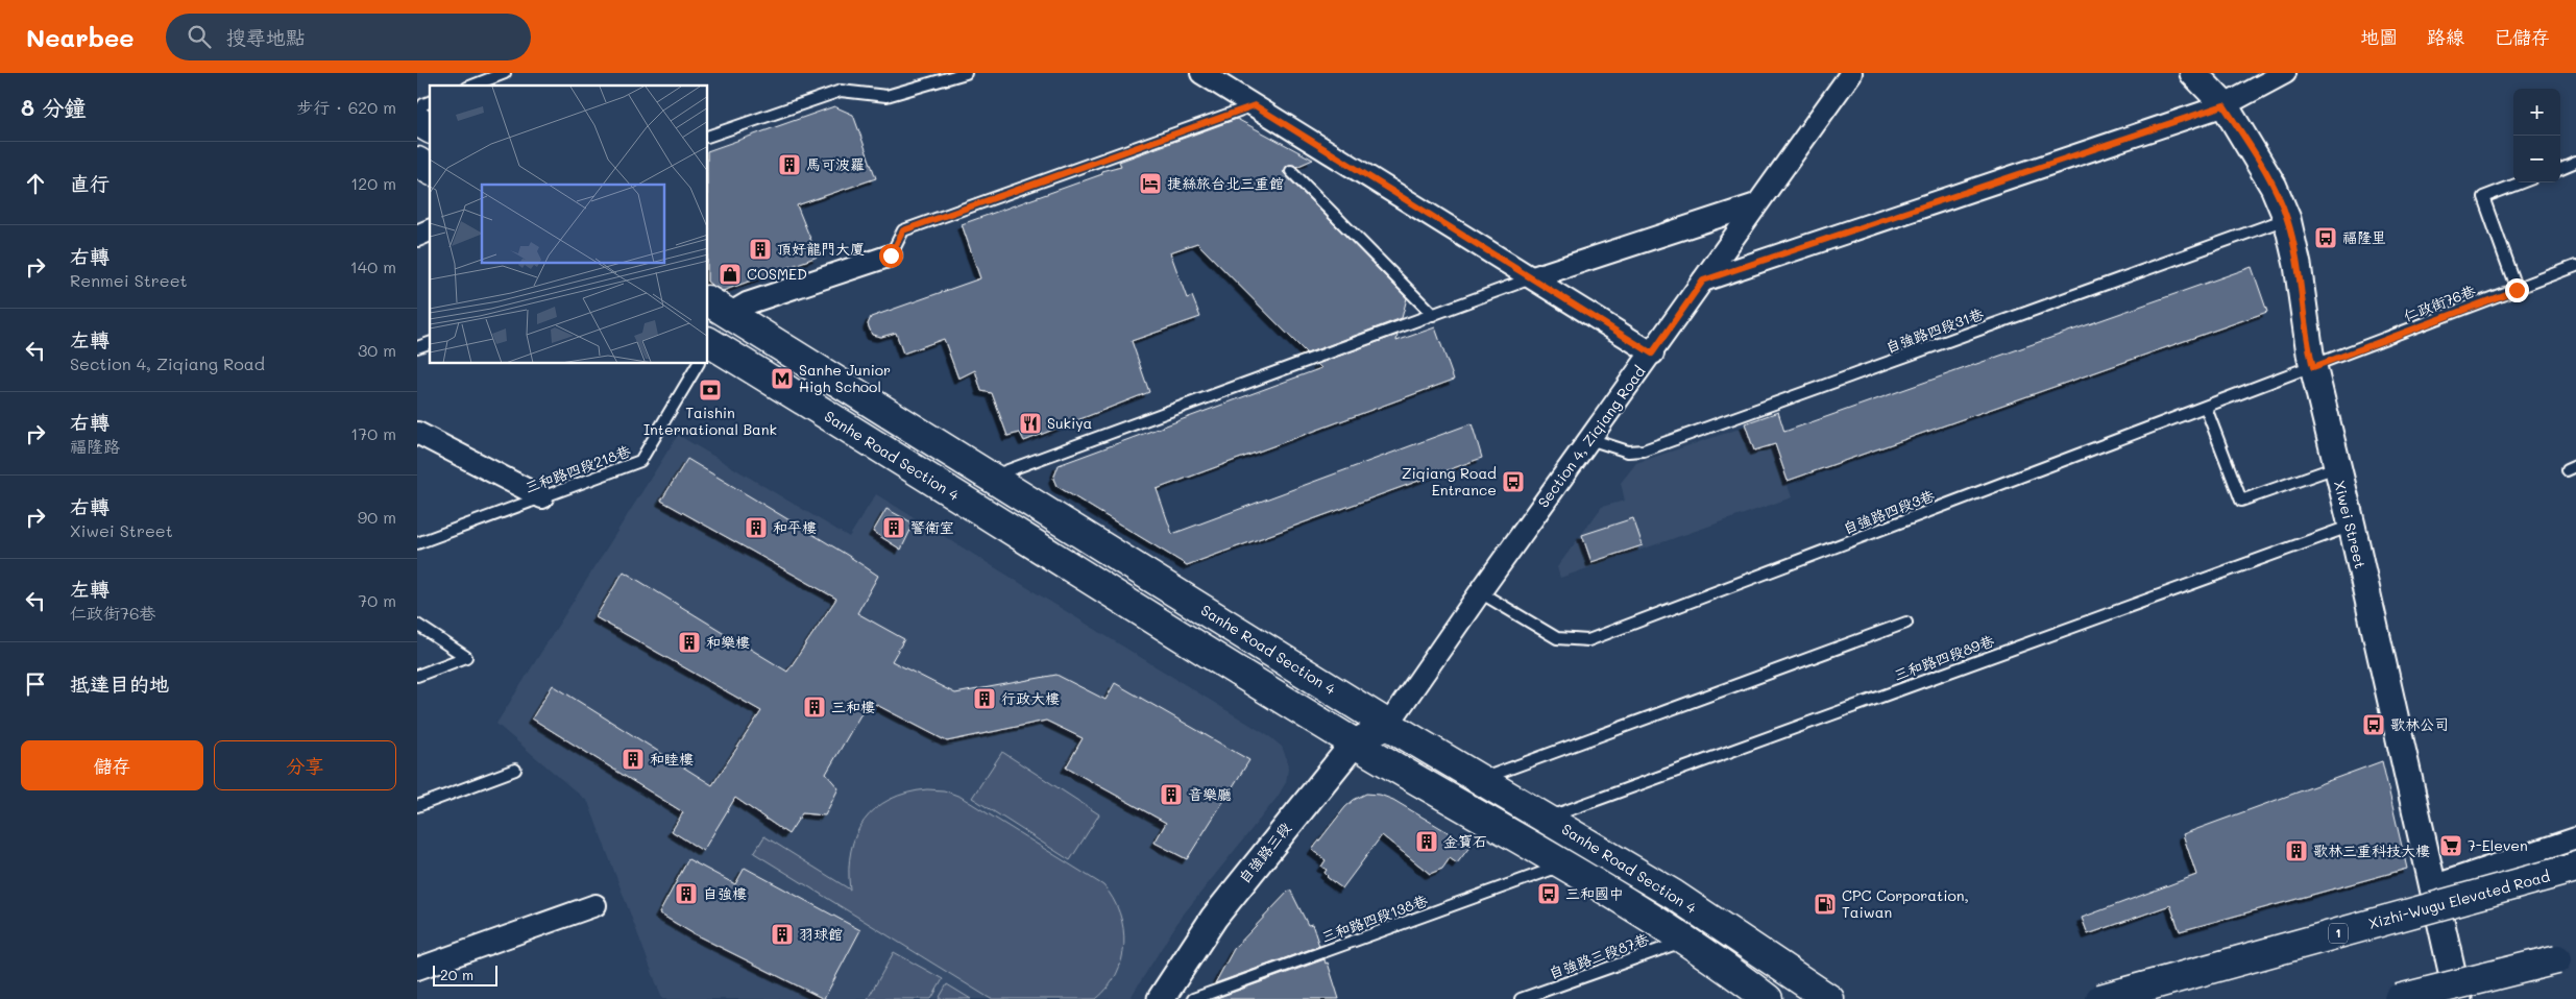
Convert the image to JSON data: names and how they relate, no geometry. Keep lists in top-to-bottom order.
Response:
{
  "streets": {
    "main road": ["Sanhe Road Section 4", "Xizhi-Wugu Elevated Road", "1"],
    "street": ["Section 4, Ziqiang Road", "Xiwei Street", "自強路三段"],
    "lane": [
      "仁政街76巷",
      "自強路四段31巷",
      "三和路四段218巷",
      "自強路四段3巷",
      "三和路四段89巷",
      "三和路四段138巷",
      "自強路三段87巷"
    ]
  },
  "crossings": [
    ["仁政街76巷", "自強路四段3巷"],
    ["仁政街76巷", "Xiwei Street"],
    ["自強路四段31巷", "Section 4, Ziqiang Road"],
    ["自強路四段31巷", "Xiwei Street"],
    ["Section 4, Ziqiang Road", "Sanhe Road Section 4"],
    ["Section 4, Ziqiang Road", "自強路四段3巷"],
    ["Section 4, Ziqiang Road", "自強路三段"],
    ["Sanhe Road Section 4", "三和路四段89巷"],
    ["Sanhe Road Section 4", "自強路三段"],
    ["Sanhe Road Section 4", "三和路四段138巷"],
    ["Sanhe Road Section 4", "自強路三段87巷"],
    ["自強路四段3巷", "Xiwei Street"],
    ["Xiwei Street", "三和路四段89巷"]
  ],
  "places": {
    "building": [
      "馬可波羅",
      "頂好龍門大廈",
      "和平樓",
      "警衛室",
      "和樂樓",
      "行政大樓",
      "三和樓",
      "和睦樓",
      "音樂廳",
      "金寶石",
      "歌林三重科技大樓",
      "自強樓",
      "羽球館"
    ],
    "hotel": ["捷絲旅台北三重館"],
    "bus stop": [
      "福隆里",
      "Ziqiang Road Entrance",
      "歌林公司",
      "三和國中"
    ],
    "shop": ["COSMED"],
    "metro station": ["Sanhe Junior High School"],
    "bank": ["Taishin International Bank"],
    "restaurant": ["Sukiya"],
    "supermarket": ["7-Eleven"],
    "fuel station": ["CPC Corporation, Taiwan"]
  },
  "scale_bar": "20 m",
  "page": {
    "header": "Nearbee",
    "search": "搜尋地點",
    "nav": ["地圖", "路線", "已儲存"],
    "heading": ["8 分鐘", "步行 · 620 m"],
    "map_buttons": ["+", "−"],
    "list": [
      ["直行", "120 m"],
      ["右轉", "Renmei Street", "140 m"],
      ["左轉", "Section 4, Ziqiang Road", "30 m"],
      ["右轉", "福隆路", "170 m"],
      ["右轉", "Xiwei Street", "90 m"],
      ["左轉", "仁政街76巷", "70 m"],
      "抵達目的地"
    ],
    "buttons": ["儲存", "分享"],
    "scale": "20 m"
  }
}
